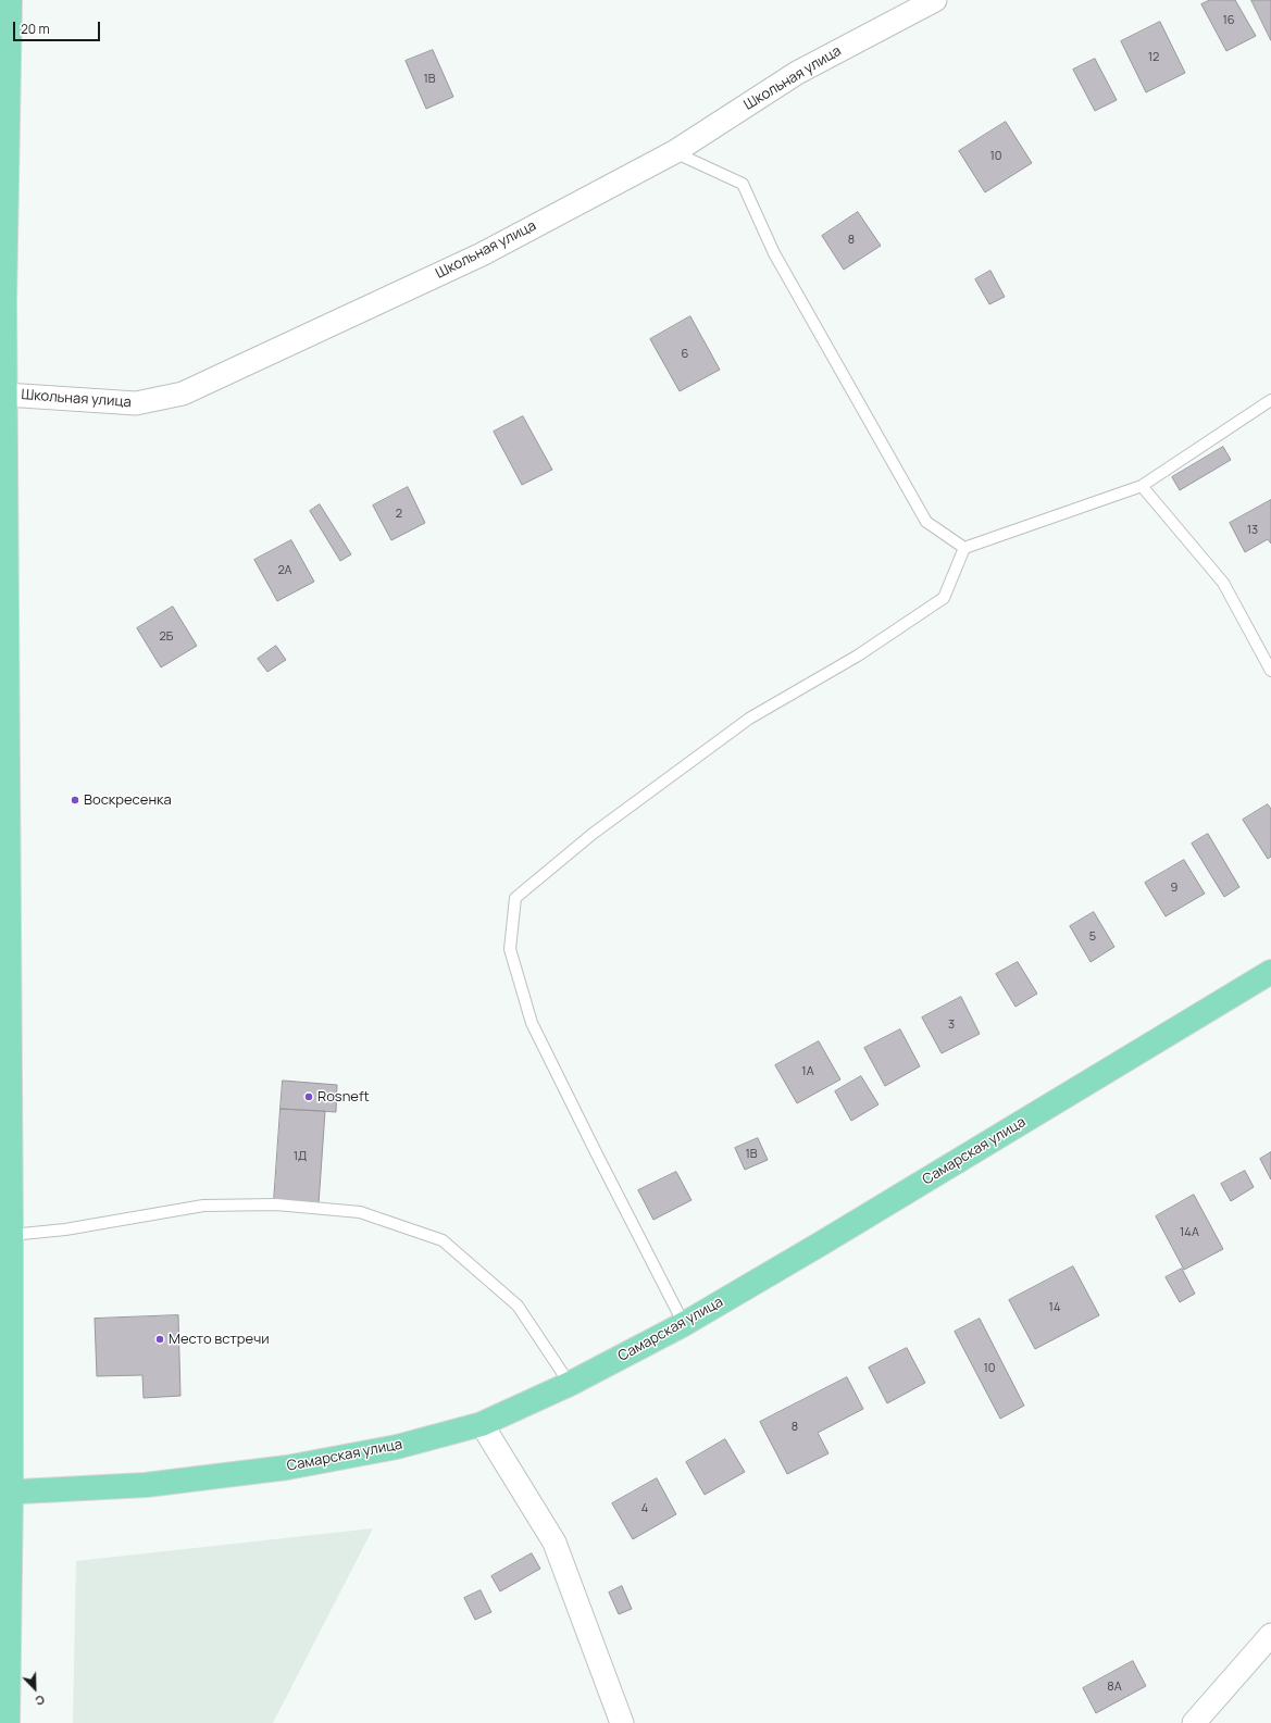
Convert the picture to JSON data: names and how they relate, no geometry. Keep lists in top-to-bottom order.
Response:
{
  "streets": {
    "main road": ["Самарская улица"],
    "street": ["Школьная улица"]
  },
  "places": ["Воскресенка", "Rosneft", "Место встречи"],
  "house_numbers": [
    "16",
    "12",
    "1В",
    "10",
    "8",
    "6",
    "2",
    "13",
    "2А",
    "2Б",
    "9",
    "5",
    "3",
    "1А",
    "1В",
    "1Д",
    "14А",
    "14",
    "10",
    "8",
    "4",
    "8А"
  ],
  "scale_bar": "20 m",
  "north": "bottom right"
}
